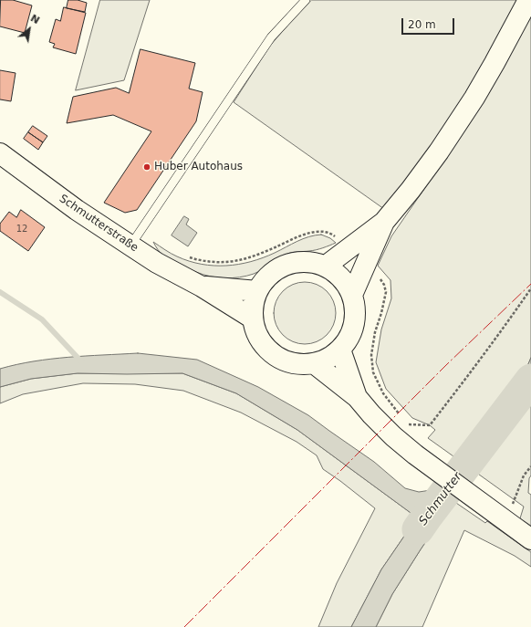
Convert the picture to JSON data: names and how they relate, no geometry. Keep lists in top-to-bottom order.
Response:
{
  "streets": {
    "main road": ["Schmutterstraße"]
  },
  "water": ["Schmutter"],
  "places": ["Huber Autohaus"],
  "house_numbers": ["12"],
  "scale_bar": "20 m",
  "north": "top right"
}
